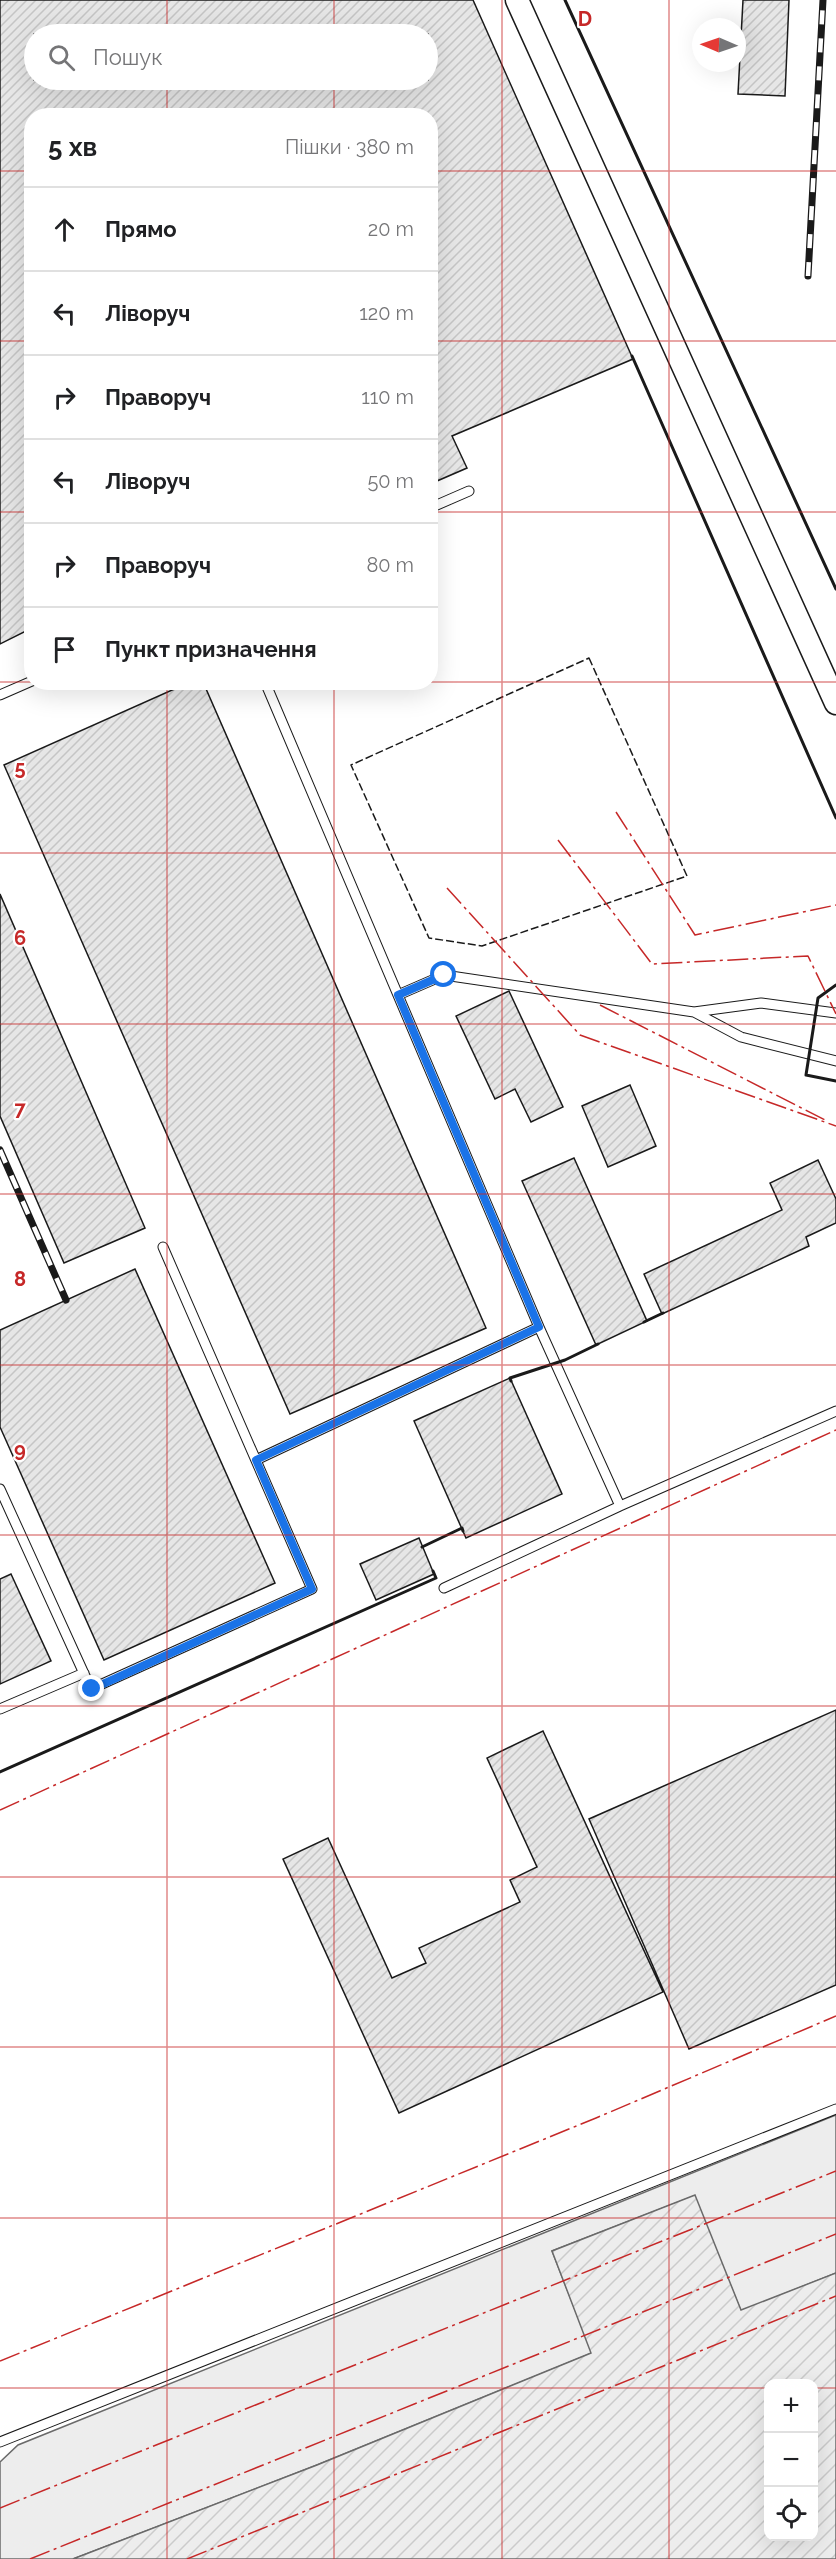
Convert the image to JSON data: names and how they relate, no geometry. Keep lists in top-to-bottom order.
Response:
{
  "north": "left",
  "page": {
    "search": "Пошук",
    "heading": ["5 хв", "Пішки · 380 m"],
    "list": [
      ["Прямо", "20 m"],
      ["Ліворуч", "120 m"],
      ["Праворуч", "110 m"],
      ["Ліворуч", "50 m"],
      ["Праворуч", "80 m"],
      "Пункт призначення"
    ],
    "map_buttons": ["+", "−"]
  },
  "grid": {
    "columns": ["D"],
    "rows": [
      "5",
      "6",
      "7",
      "8",
      "9"
    ]
  }
}
